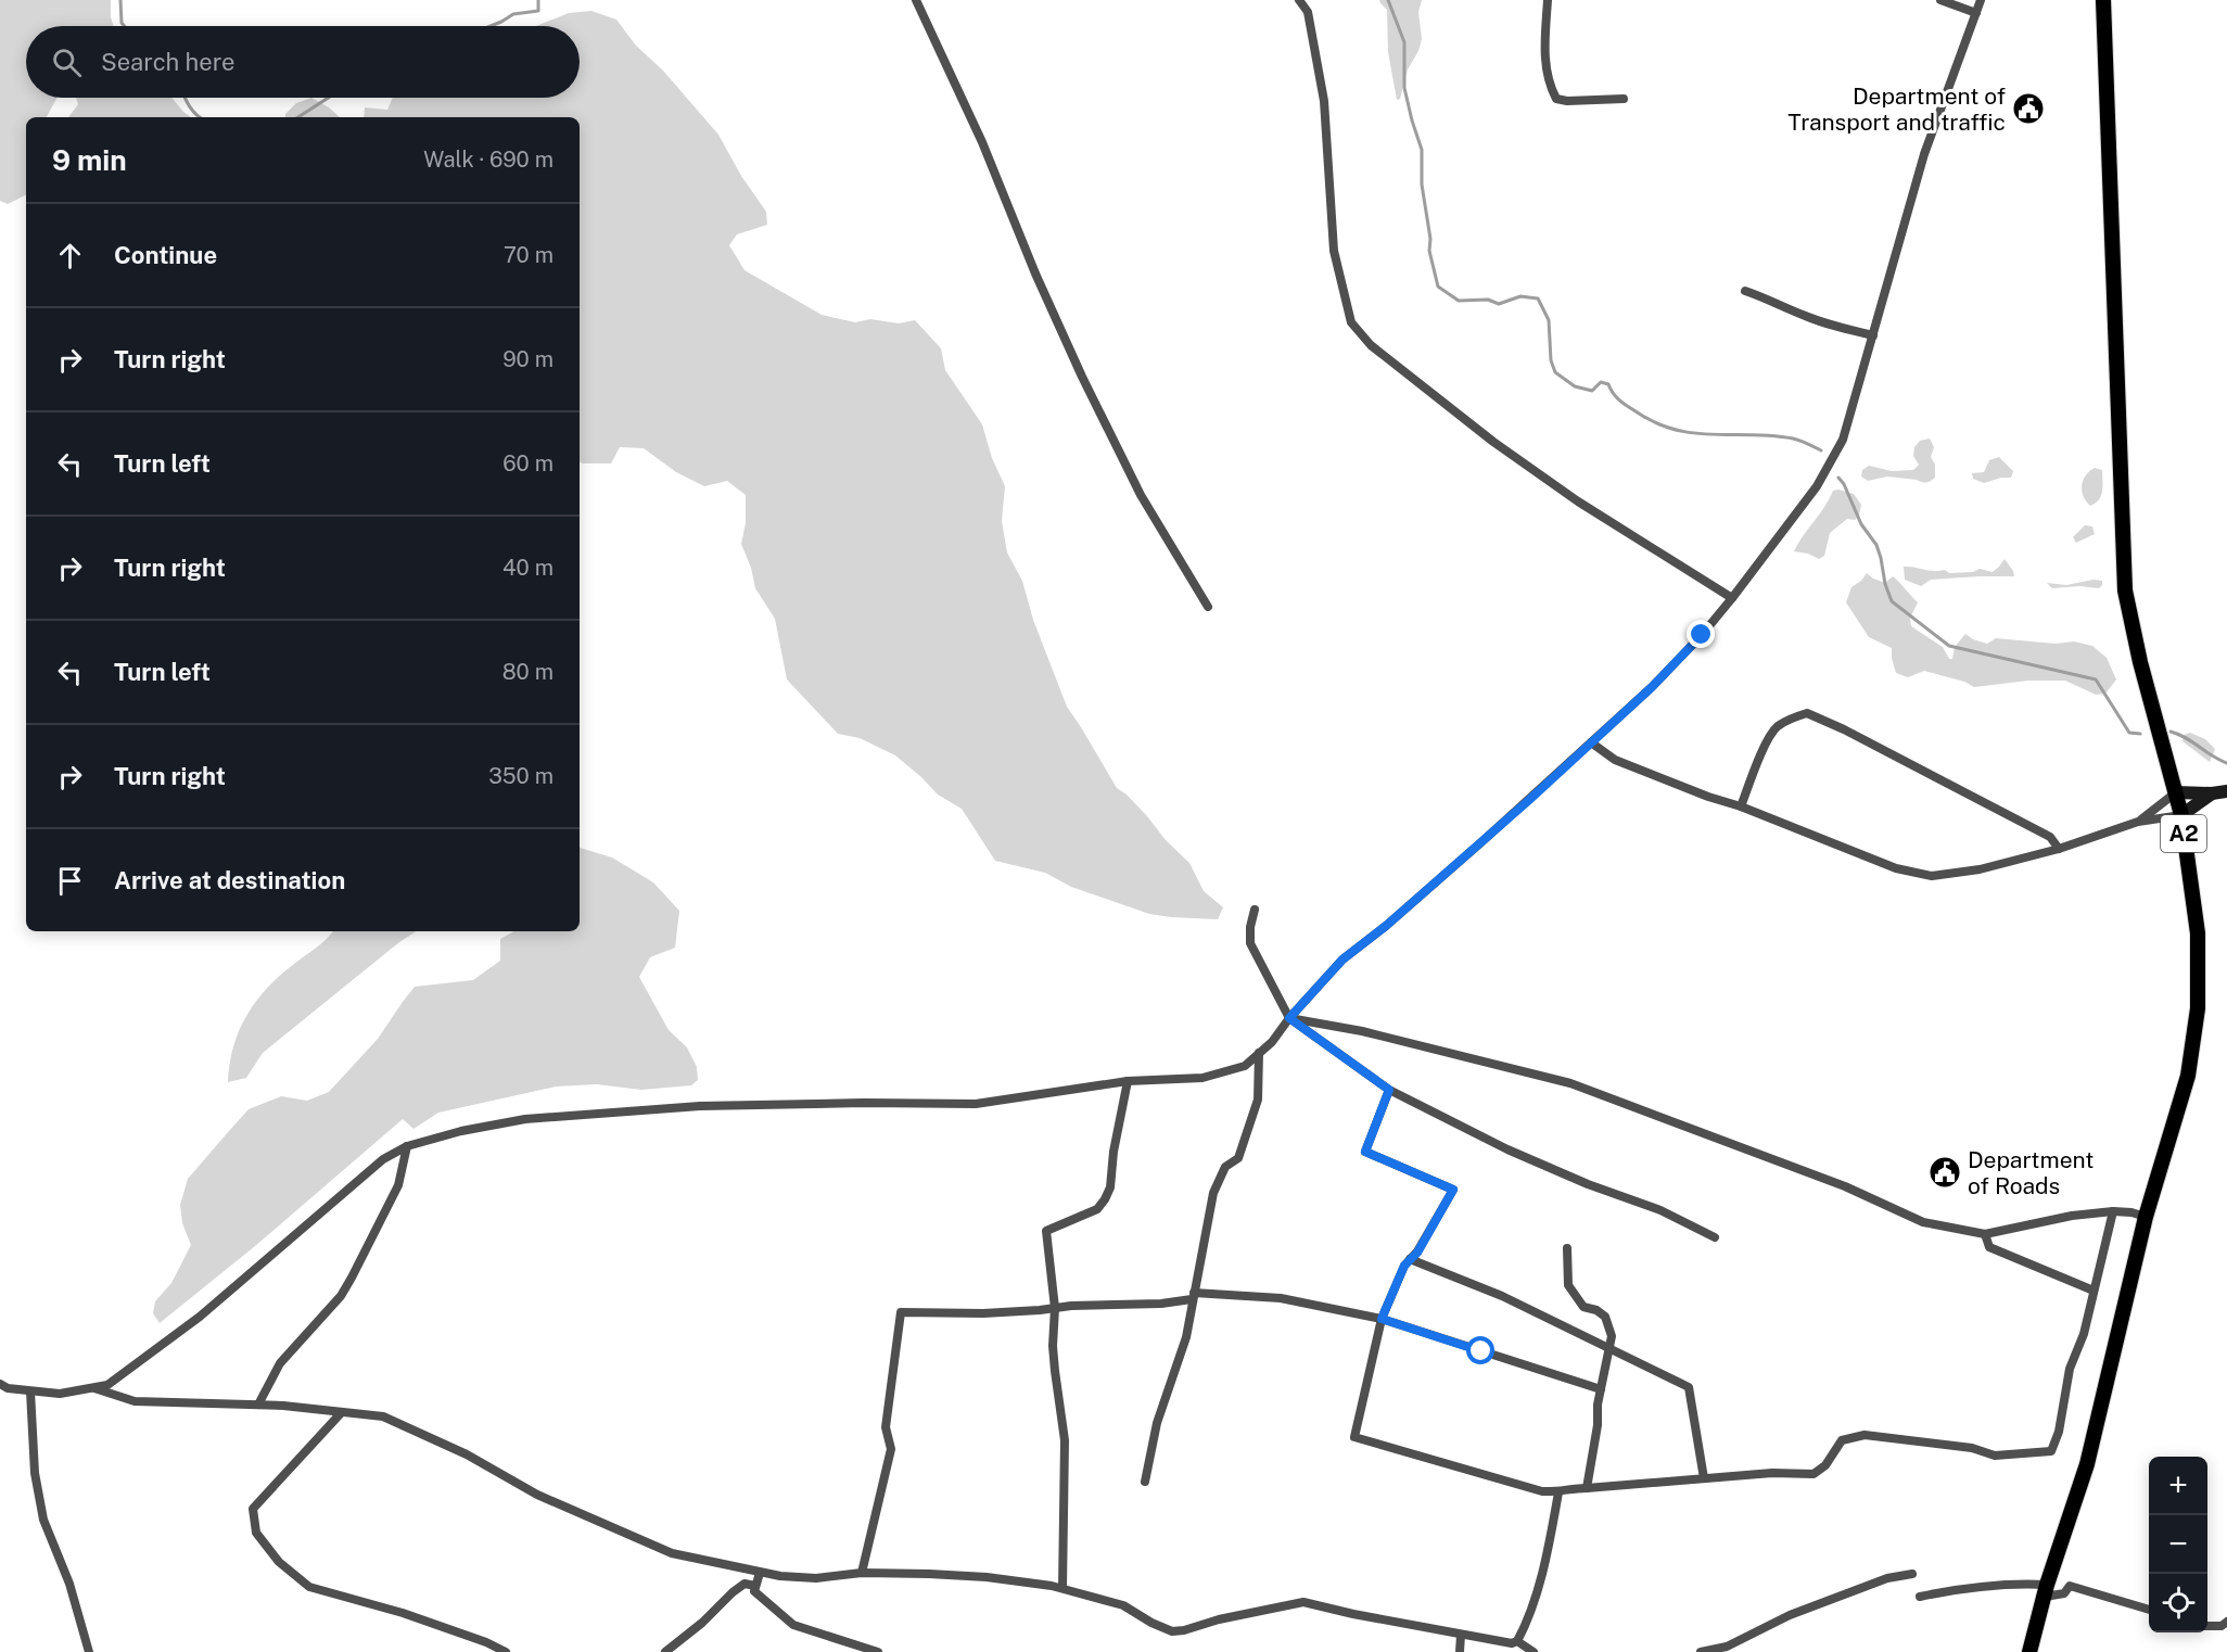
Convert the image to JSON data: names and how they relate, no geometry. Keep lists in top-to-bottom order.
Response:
{
  "streets": {
    "main road": ["A2"]
  },
  "places": {
    "public building": ["Department of Transport and traffic", "Department of Roads"]
  },
  "page": {
    "search": "Search here",
    "heading": ["9 min", "Walk · 690 m"],
    "list": [
      ["Continue", "70 m"],
      ["Turn right", "90 m"],
      ["Turn left", "60 m"],
      ["Turn right", "40 m"],
      ["Turn left", "80 m"],
      ["Turn right", "350 m"],
      "Arrive at destination"
    ],
    "map_buttons": ["+", "−"]
  }
}
